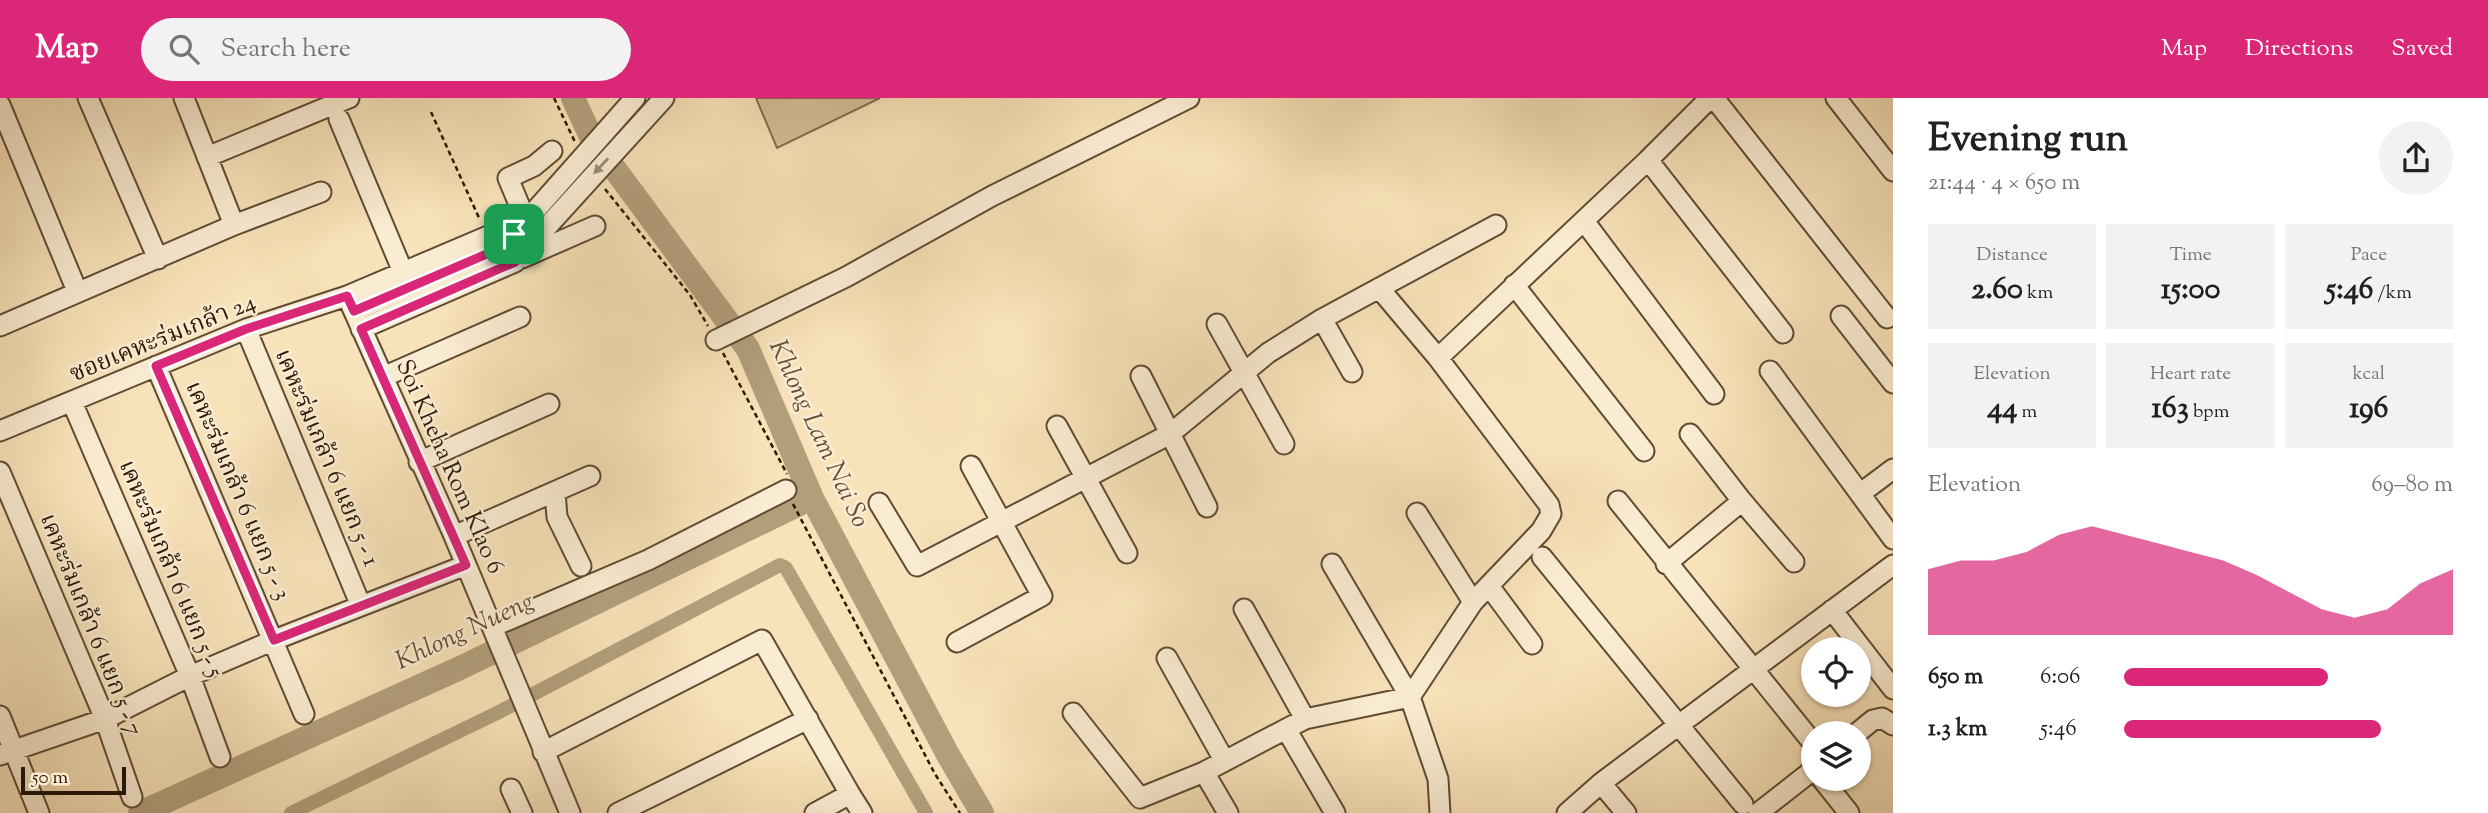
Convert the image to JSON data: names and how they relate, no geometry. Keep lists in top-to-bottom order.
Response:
{
  "streets": {
    "street": [
      "ซอยเคหะร่มเกล้า 24",
      "เคหะร่มเกล้า 6 แยก 5 - 1",
      "Soi Kheha Rom Klao 6",
      "เคหะร่มเกล้า 6 แยก 5 - 3",
      "เคหะร่มเกล้า 6 แยก 5 - 5",
      "เคหะร่มเกล้า 6 แยก 5 - 7"
    ]
  },
  "crossings": [
    ["ซอยเคหะร่มเกล้า 24", "เคหะร่มเกล้า 6 แยก 5 - 1"],
    ["ซอยเคหะร่มเกล้า 24", "Soi Kheha Rom Klao 6"],
    ["ซอยเคหะร่มเกล้า 24", "เคหะร่มเกล้า 6 แยก 5 - 3"],
    ["ซอยเคหะร่มเกล้า 24", "เคหะร่มเกล้า 6 แยก 5 - 5"]
  ],
  "water": ["Khlong Lam Nai So", "Khlong Nueng"],
  "scale_bar": "50 m",
  "page": {
    "header": "Map",
    "search": "Search here",
    "nav": ["Map", "Directions", "Saved"],
    "heading": ["Evening run", "21:44 · 4 × 650 m"],
    "stats": [
      ["Distance", "2.60 km"],
      ["Time", "15:00"],
      ["Pace", "5:46 /km"],
      ["Elevation", "44 m"],
      ["Heart rate", "163 bpm"],
      ["kcal", "196"]
    ],
    "chart": ["Elevation", "69–80 m"],
    "list": [
      {
        "name": "650 m",
        "note": "6:06"
      },
      {
        "name": "1.3 km",
        "note": "5:46"
      }
    ],
    "scale": "50 m"
  }
}
